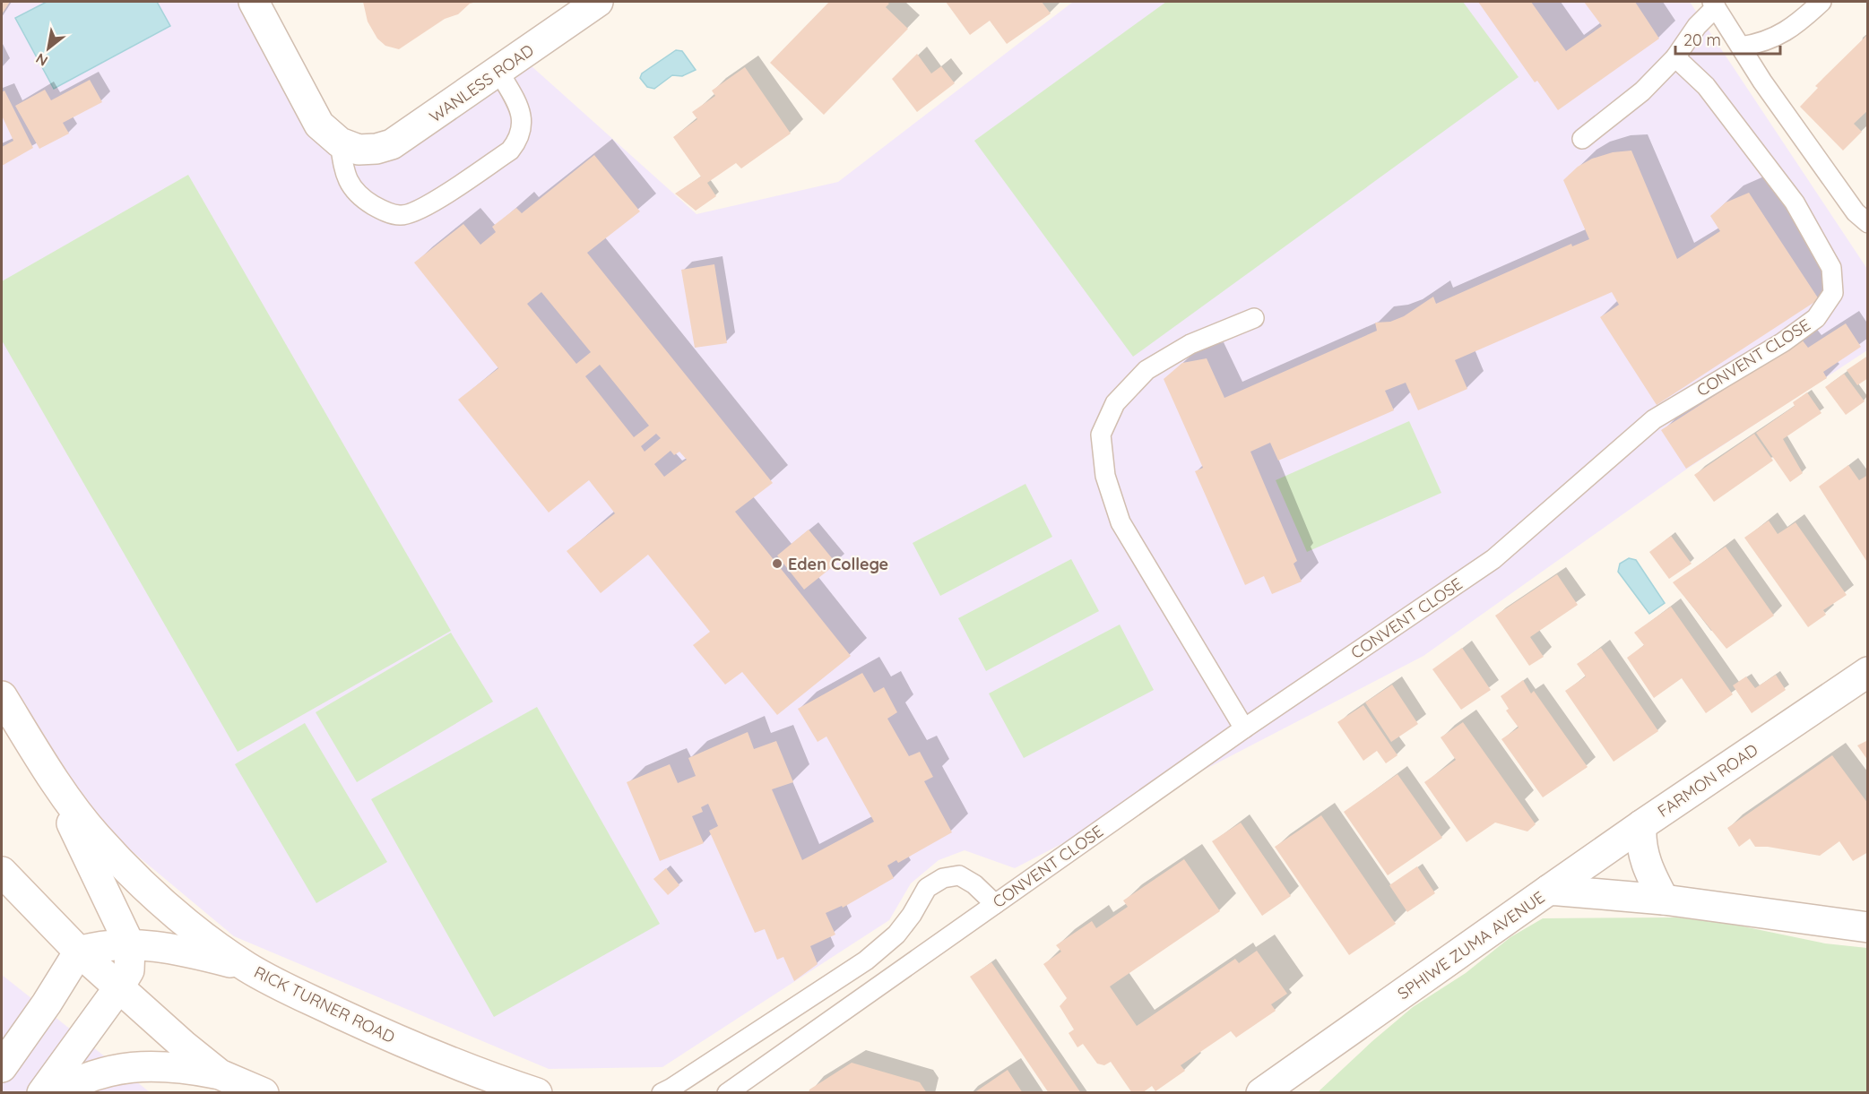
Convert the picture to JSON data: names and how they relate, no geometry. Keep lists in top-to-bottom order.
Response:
{
  "streets": {
    "street": [
      "WANLESS ROAD",
      "FARMON ROAD",
      "SPHIWE ZUMA AVENUE",
      "RICK TURNER ROAD"
    ],
    "lane": ["CONVENT CLOSE"]
  },
  "crossings": [
    ["FARMON ROAD", "SPHIWE ZUMA AVENUE"]
  ],
  "places": ["Eden College"],
  "scale_bar": "20 m",
  "north": "bottom left"
}
